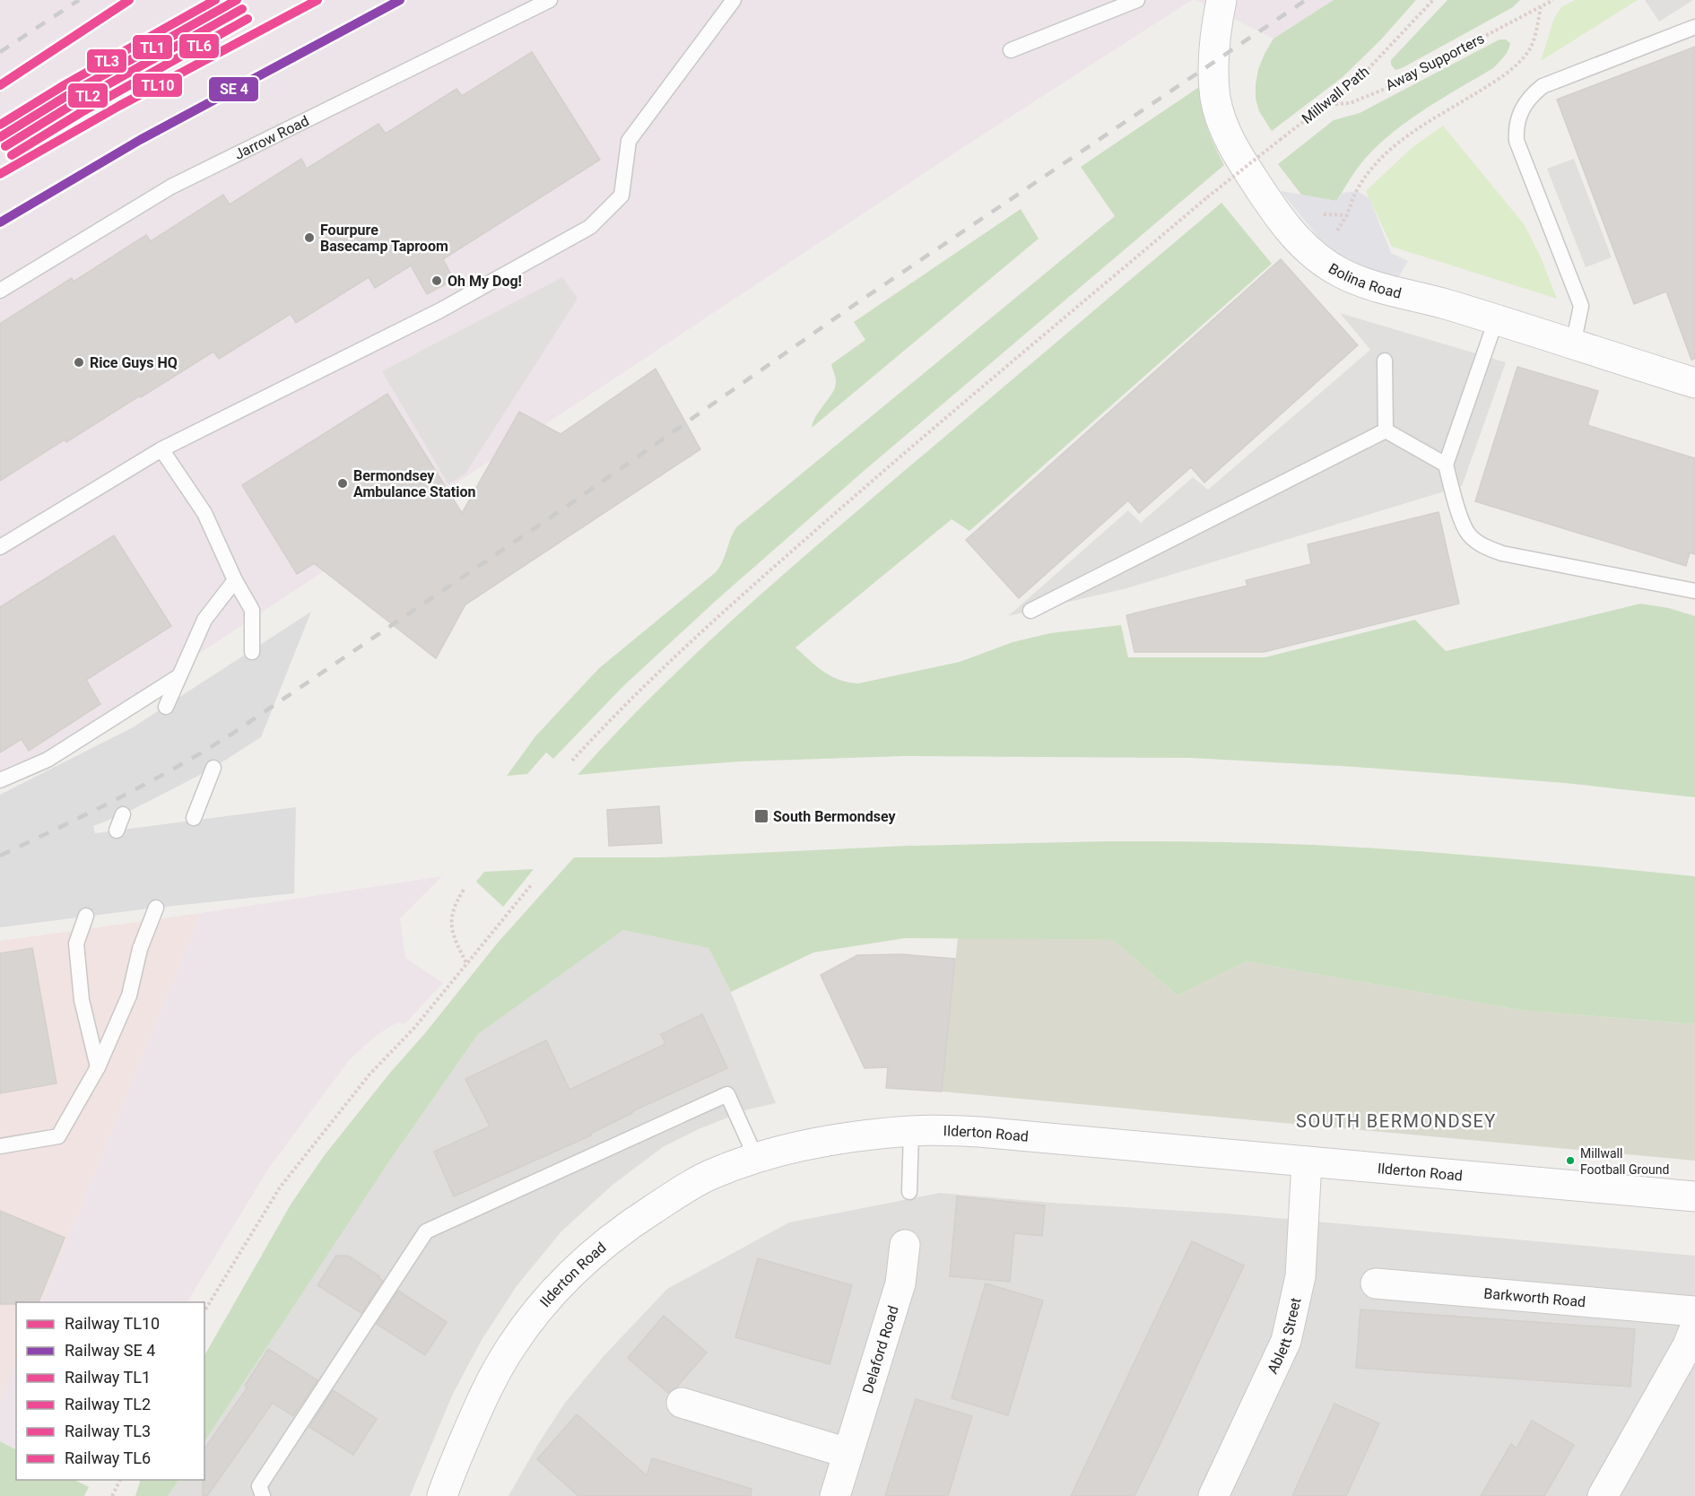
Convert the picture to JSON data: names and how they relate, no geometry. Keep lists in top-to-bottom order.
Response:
{
  "streets": {
    "street": [
      "Bolina Road",
      "Ilderton Road",
      "Barkworth Road",
      "Ablett Street",
      "Delaford Road"
    ],
    "lane": ["Jarrow Road"],
    "path": ["Away Supporters", "Millwall Path"]
  },
  "crossings": [
    ["Away Supporters", "Millwall Path"],
    ["Ilderton Road", "Ablett Street"]
  ],
  "districts": ["SOUTH BERMONDSEY"],
  "places": {
    "other": [
      "Fourpure Basecamp Taproom",
      "Oh My Dog!",
      "Rice Guys HQ",
      "Bermondsey Ambulance Station",
      "Millwall Football Ground"
    ],
    "transit": ["South Bermondsey"]
  },
  "lines": [
    "rail line TL10",
    "rail line TL1",
    "rail line TL3",
    "rail line TL2",
    "rail line TL6"
  ],
  "legend": [
    "Railway TL10",
    "Railway SE 4",
    "Railway TL1",
    "Railway TL2",
    "Railway TL3",
    "Railway TL6"
  ]
}
